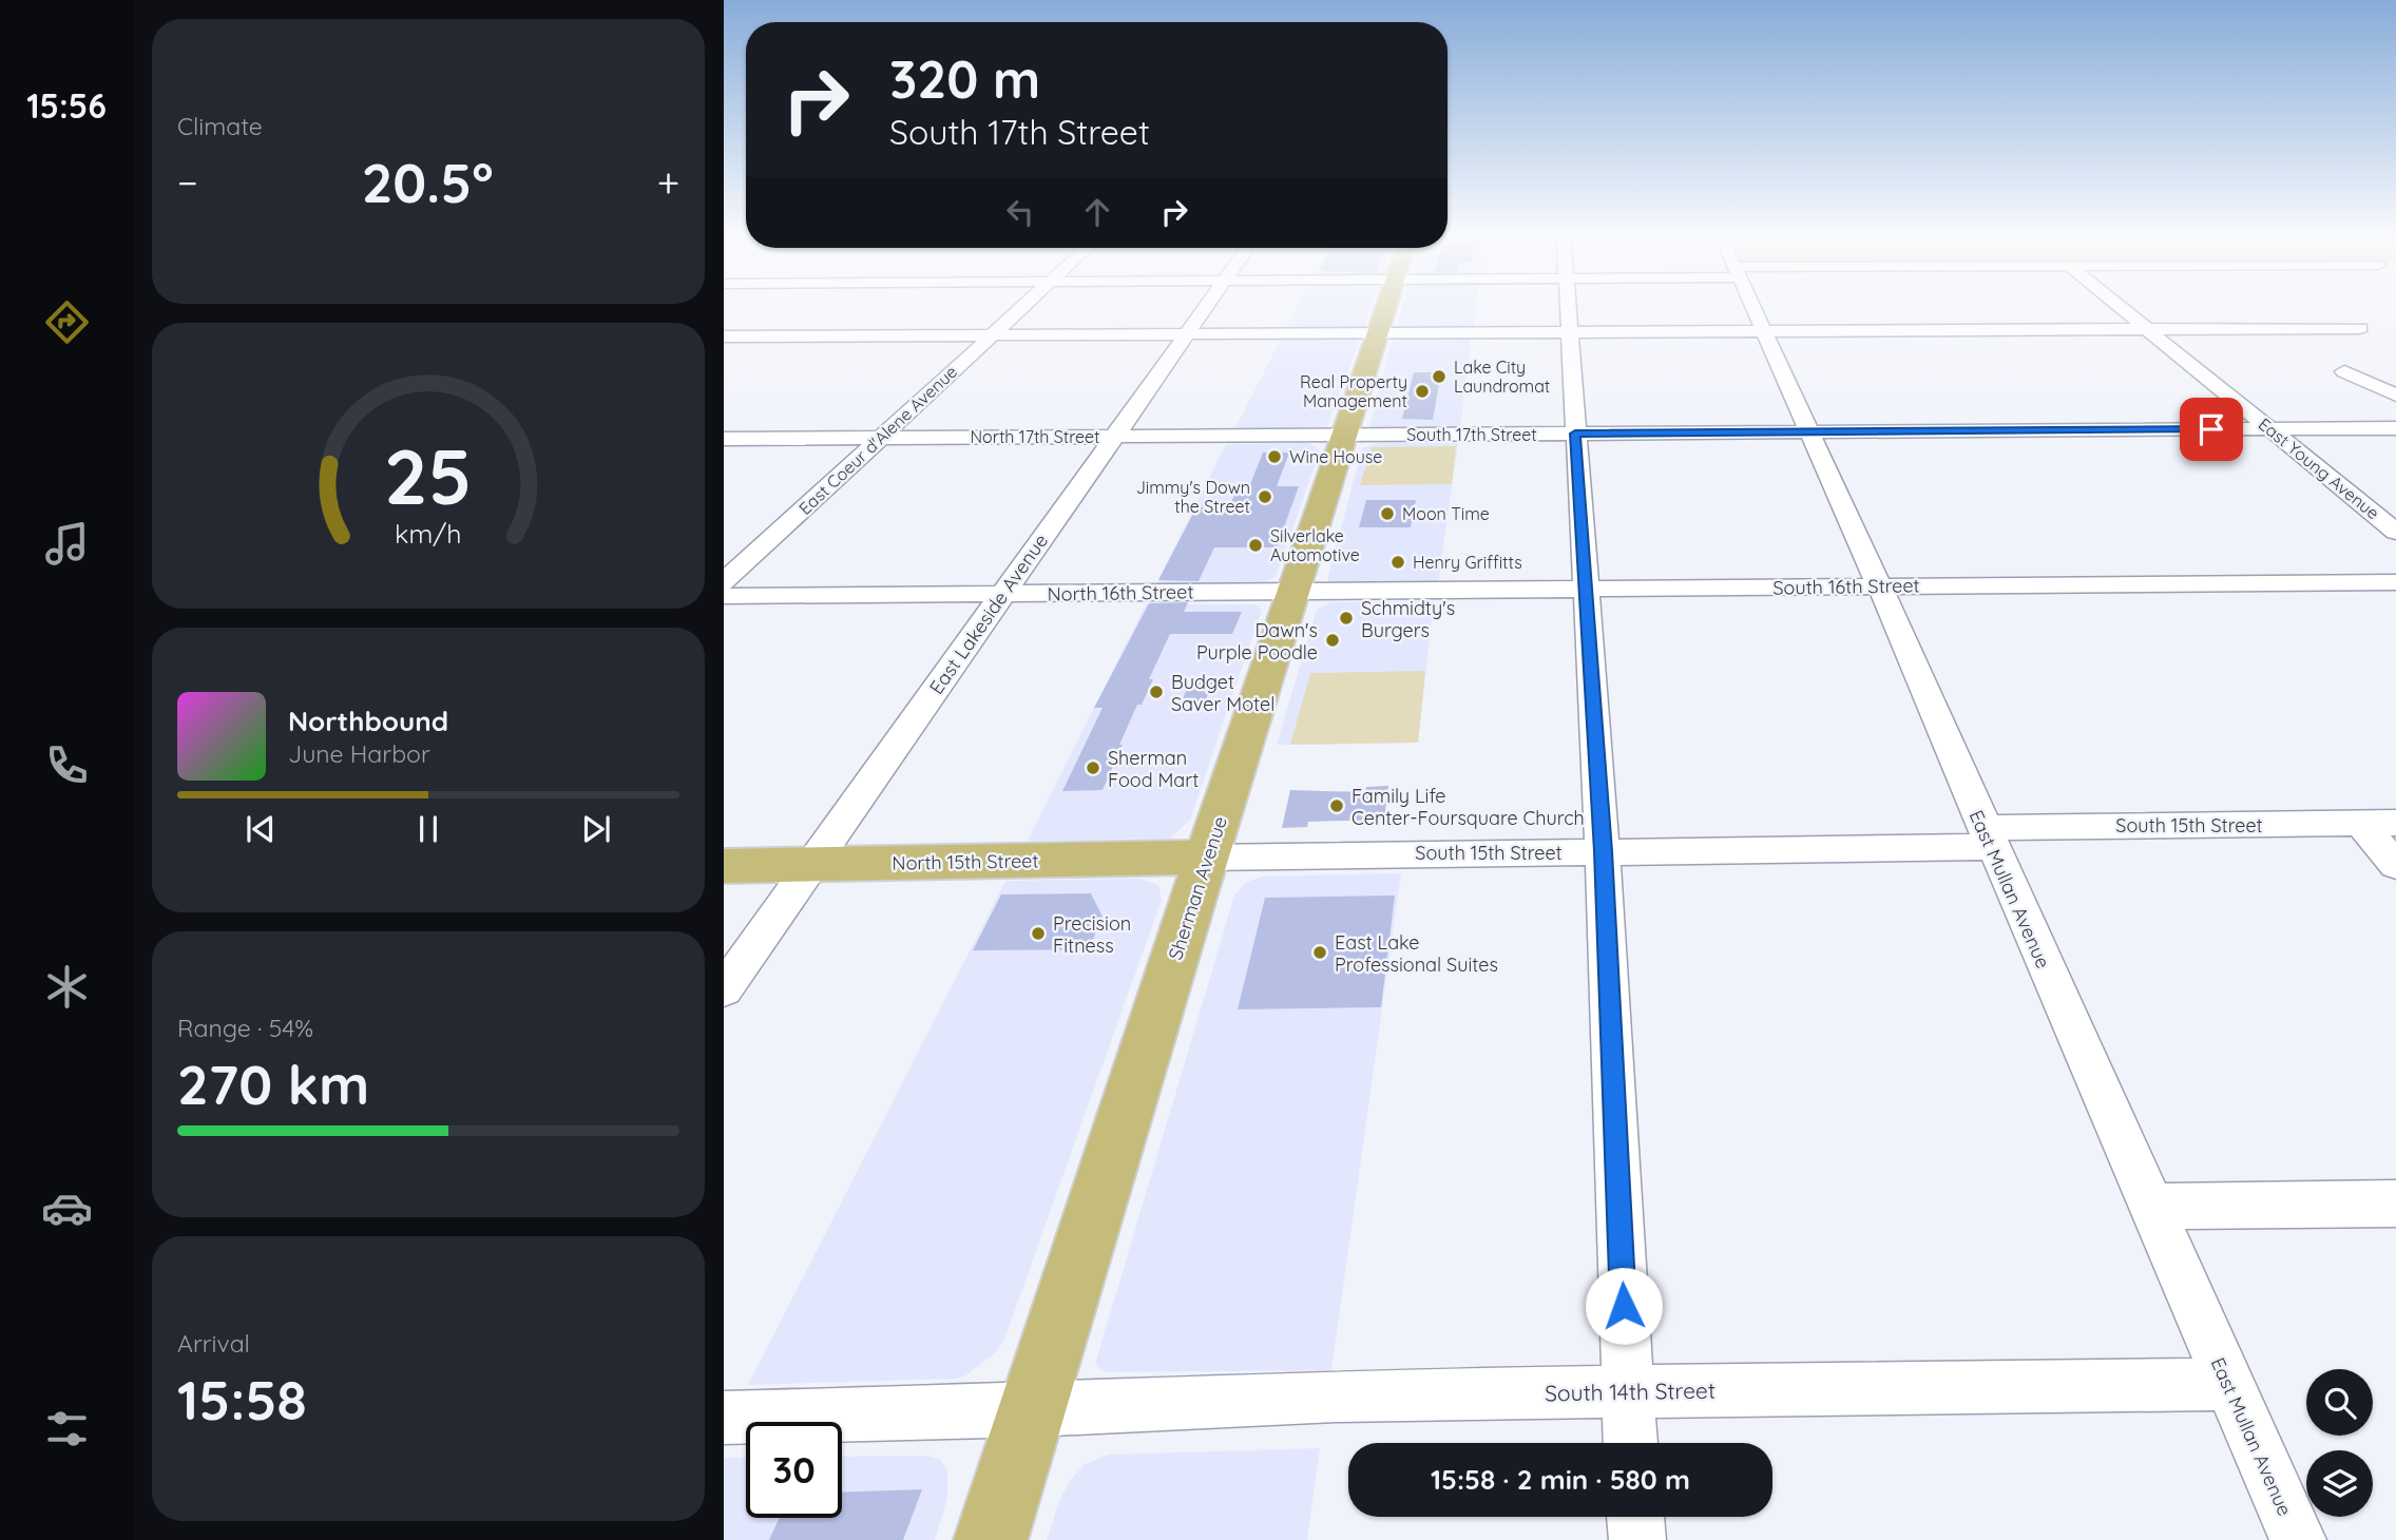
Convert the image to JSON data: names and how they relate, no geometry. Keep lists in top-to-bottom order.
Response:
{
  "streets": {
    "main road": ["North 15th Street", "Sherman Avenue"],
    "street": [
      "South 17th Street",
      "North 17th Street",
      "East Coeur d'Alene Avenue",
      "East Young Avenue",
      "South 16th Street",
      "North 16th Street",
      "East Lakeside Avenue",
      "South 15th Street",
      "East Mullan Avenue",
      "South 14th Street"
    ]
  },
  "crossings": [
    ["South 17th Street", "North 17th Street"],
    ["South 17th Street", "East Young Avenue"],
    ["South 17th Street", "Sherman Avenue"],
    ["South 17th Street", "East Mullan Avenue"],
    ["North 17th Street", "East Coeur d'Alene Avenue"],
    ["North 17th Street", "East Lakeside Avenue"],
    ["North 17th Street", "Sherman Avenue"],
    ["South 16th Street", "North 16th Street"],
    ["South 16th Street", "Sherman Avenue"],
    ["South 16th Street", "East Mullan Avenue"],
    ["North 16th Street", "East Lakeside Avenue"],
    ["North 16th Street", "Sherman Avenue"],
    ["East Lakeside Avenue", "North 15th Street"],
    ["South 15th Street", "North 15th Street"],
    ["South 15th Street", "Sherman Avenue"],
    ["South 15th Street", "East Mullan Avenue"],
    ["North 15th Street", "Sherman Avenue"],
    ["Sherman Avenue", "South 14th Street"],
    ["East Mullan Avenue", "South 14th Street"]
  ],
  "places": [
    "Lake City Laundromat",
    "Real Property Management",
    "Wine House",
    "Jimmy's Down the Street",
    "Moon Time",
    "Silverlake Automotive",
    "Henry Griffitts",
    "Schmidty's Burgers",
    "Dawn's Purple Poodle",
    "Budget Saver Motel",
    "Sherman Food Mart",
    "Family Life Center-Foursquare Church",
    "Precision Fitness",
    "East Lake Professional Suites"
  ],
  "page": {
    "tabs": "15:56",
    "tile": [
      "Climate",
      ["Range · 54%", "270 km"],
      ["Arrival", "15:58"]
    ],
    "turn": ["320 m", "South 17th Street"],
    "heat": ["−", "20.5°", "+"],
    "song": ["Northbound", "June Harbor"],
    "limit": "30",
    "trip": "15:58 · 2 min · 580 m",
    "gauge": ["25", "km/h"]
  }
}
